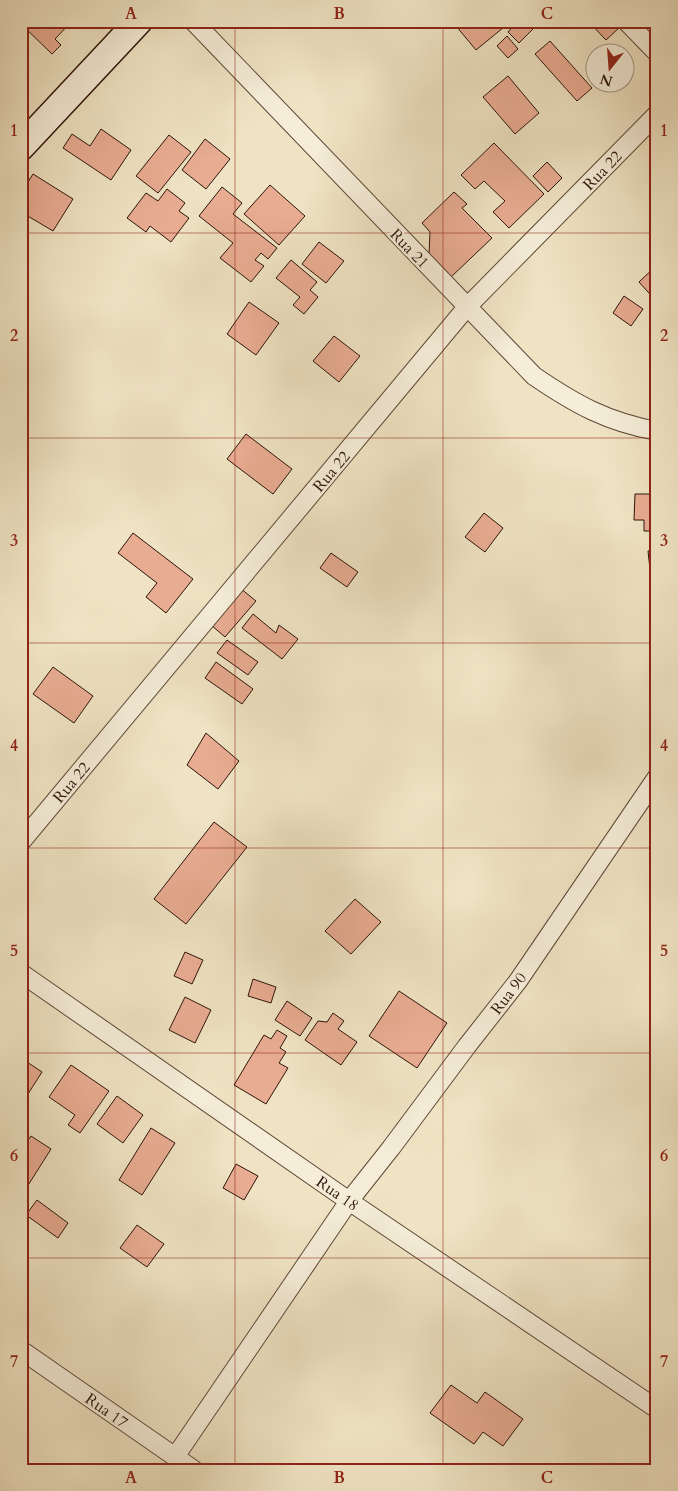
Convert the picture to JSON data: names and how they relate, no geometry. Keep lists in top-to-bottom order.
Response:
{
  "streets": {
    "street": [
      "Rua 22",
      "Rua 21",
      "Rua 90",
      "Rua 18",
      "Rua 17"
    ]
  },
  "crossings": [
    ["Rua 22", "Rua 21"],
    ["Rua 90", "Rua 18"],
    ["Rua 90", "Rua 17"]
  ],
  "north": "bottom",
  "grid": {
    "columns": ["A", "B", "C"],
    "rows": [
      "1",
      "2",
      "3",
      "4",
      "5",
      "6",
      "7"
    ]
  }
}
